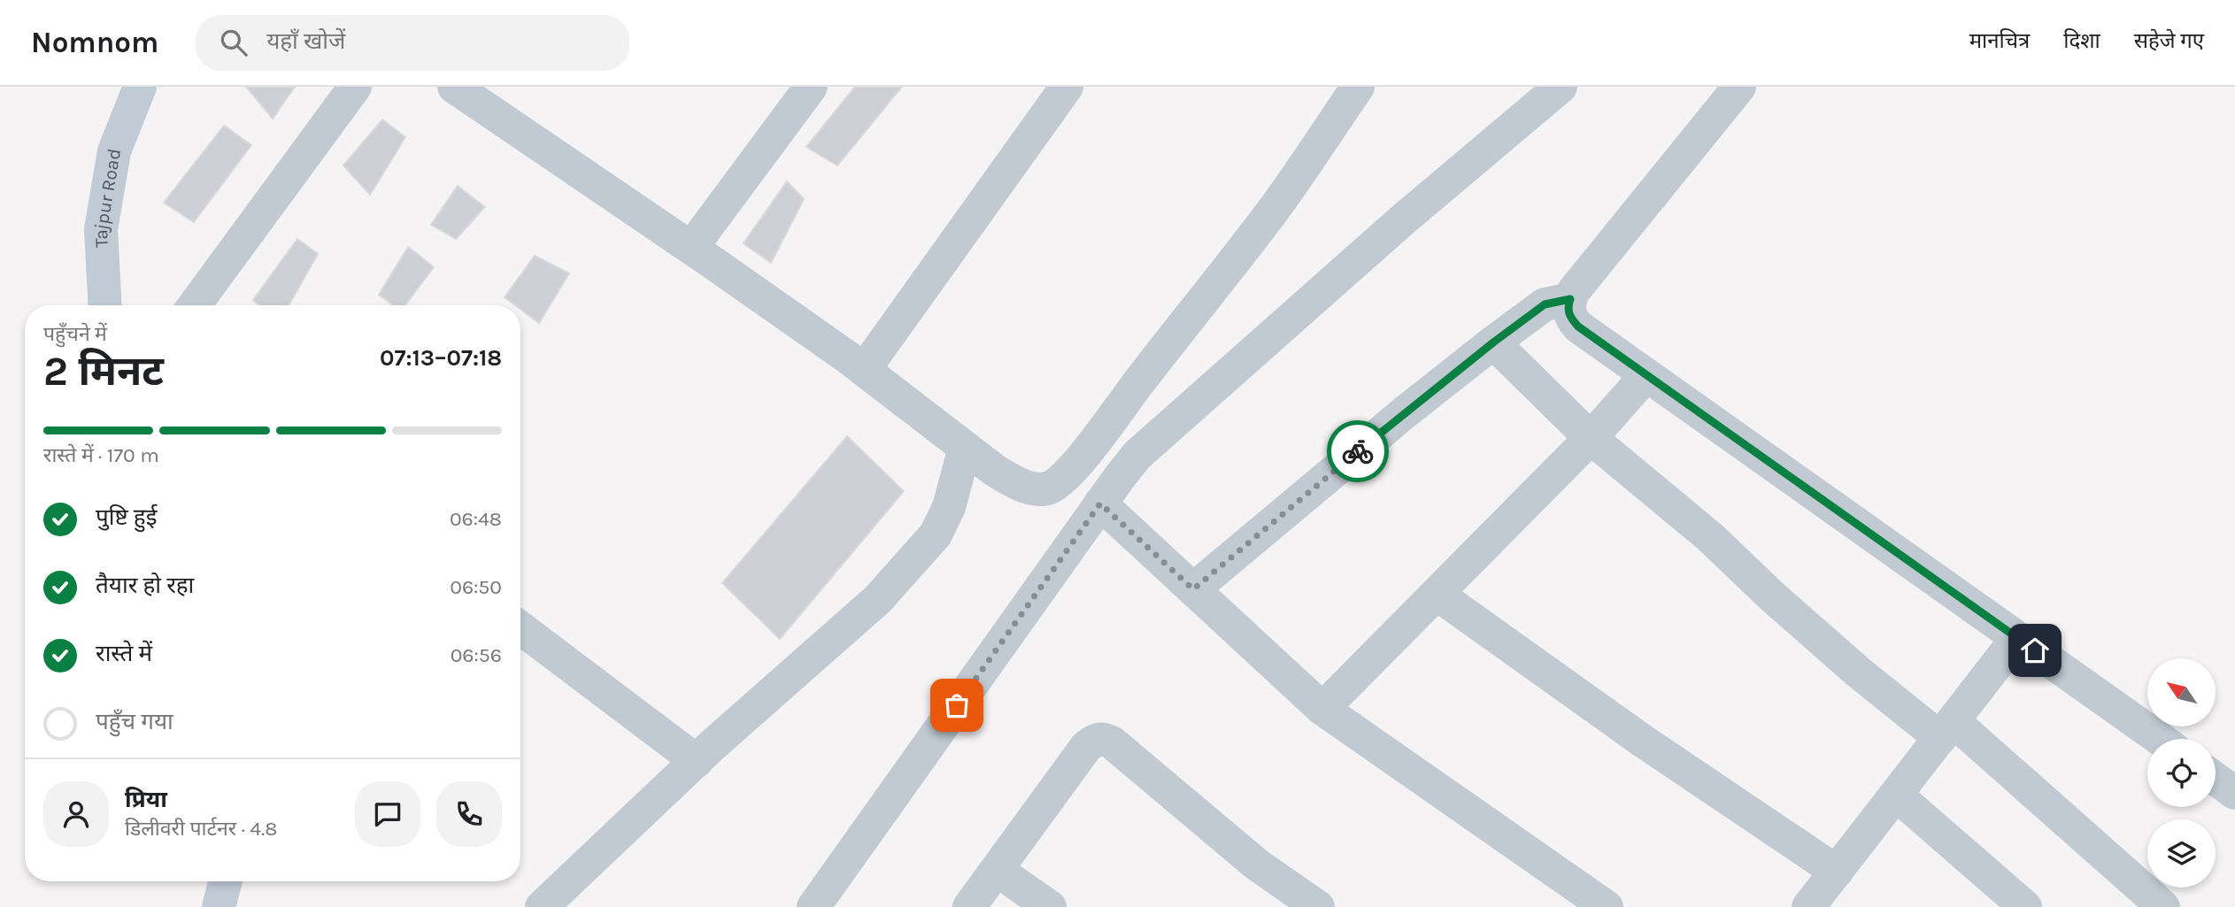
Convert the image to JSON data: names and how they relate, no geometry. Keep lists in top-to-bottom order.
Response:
{
  "streets": {
    "main road": ["Tajpur Road"]
  },
  "north": "top left",
  "page": {
    "header": "Nomnom",
    "search": "यहाँ खोजें",
    "nav": ["मानचित्र", "दिशा", "सहेजे गए"],
    "heading": ["2 मिनट", "पहुँचने में", "07:13–07:18"],
    "panel": ["प्रिया", "डिलीवरी पार्टनर · 4.8"],
    "bar": "रास्ते में · 170 m",
    "list": [
      ["पुष्टि हुई", "06:48"],
      ["तैयार हो रहा", "06:50"],
      ["रास्ते में", "06:56"],
      "पहुँच गया"
    ]
  }
}
